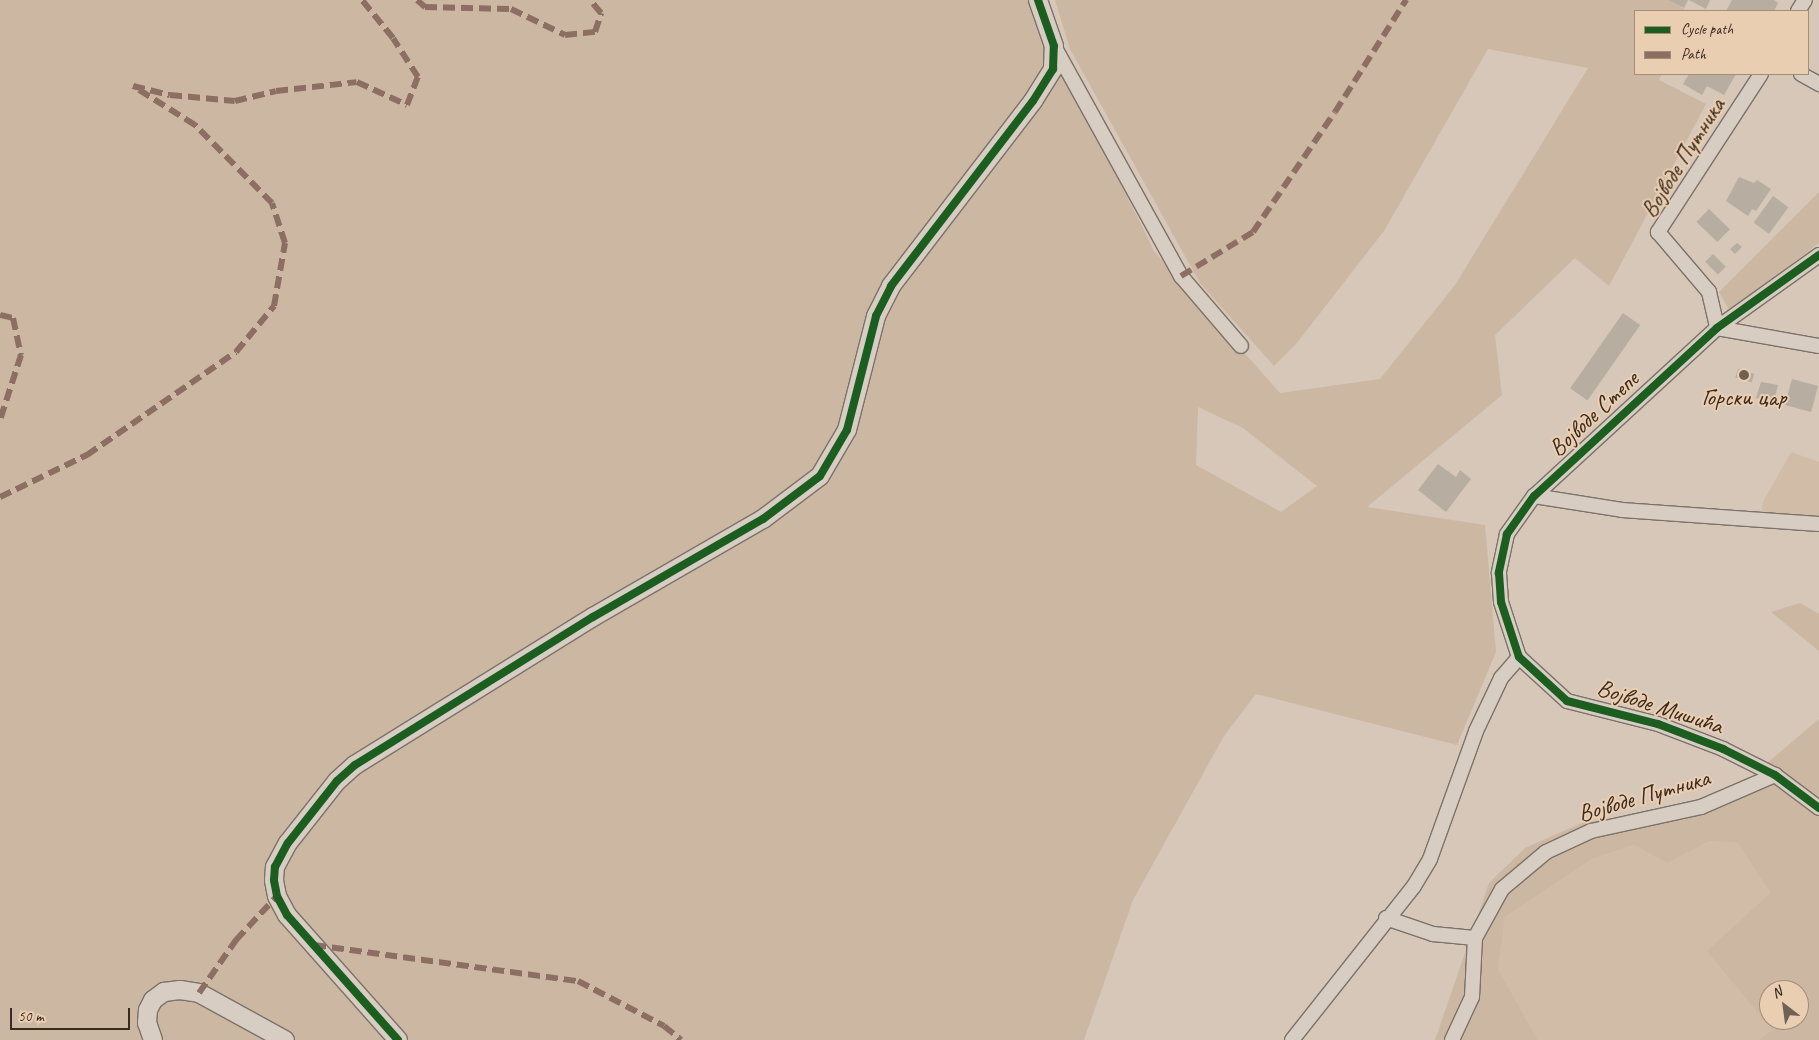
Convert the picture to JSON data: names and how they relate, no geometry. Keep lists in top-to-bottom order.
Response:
{
  "streets": {
    "street": ["Војводе Путника", "Војводе Степе", "Војводе Мишића"]
  },
  "crossings": [
    ["Војводе Путника", "Војводе Степе"],
    ["Војводе Путника", "Војводе Мишића"],
    ["Војводе Степе", "Војводе Мишића"]
  ],
  "places": ["Горски цар"],
  "legend": ["Cycle path", "Path"],
  "scale_bar": "50 m",
  "north": "top left"
}
